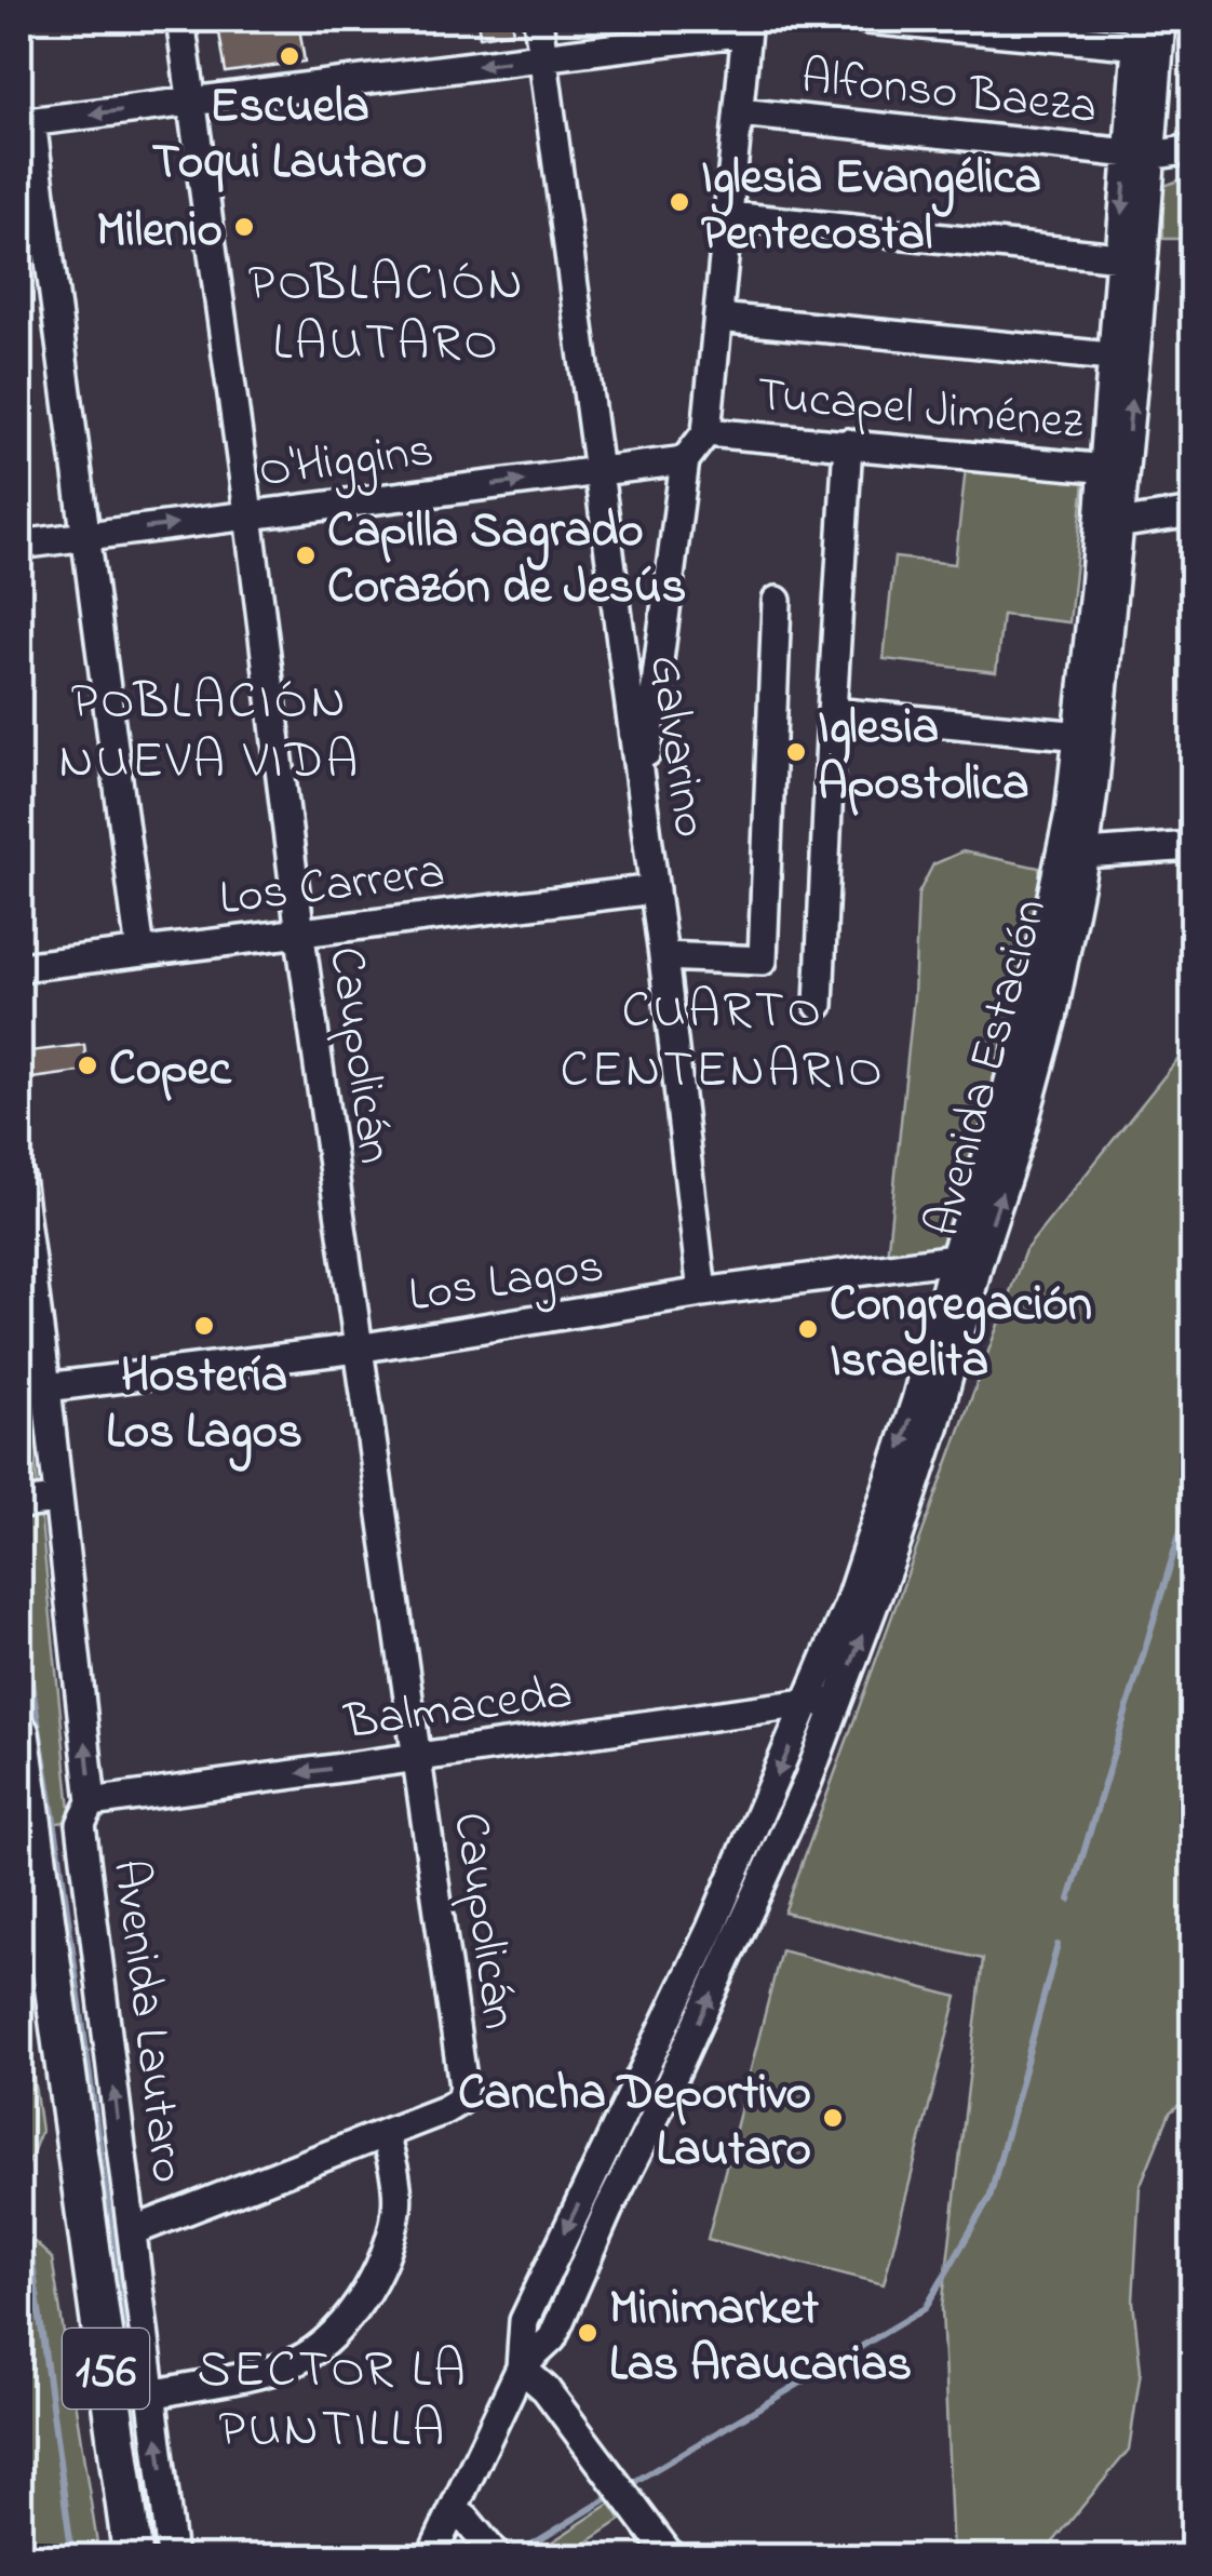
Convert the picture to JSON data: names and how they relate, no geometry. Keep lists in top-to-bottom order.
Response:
{
  "streets": {
    "highway": ["156"],
    "street": [
      "Alfonso Baeza",
      "Tucapel Jiménez",
      "O'Higgins",
      "Galvarino",
      "Los Carrera",
      "Caupolicán",
      "Avenida Estación",
      "Los Lagos",
      "Balmaceda",
      "Avenida Lautaro"
    ]
  },
  "crossings": [
    ["Alfonso Baeza", "Avenida Estación"],
    ["Tucapel Jiménez", "Avenida Estación"],
    ["O'Higgins", "Galvarino"],
    ["O'Higgins", "Caupolicán"],
    ["Galvarino", "Los Carrera"],
    ["Galvarino", "Los Lagos"],
    ["Los Carrera", "Caupolicán"],
    ["Caupolicán", "Los Lagos"],
    ["Caupolicán", "Balmaceda"],
    ["Avenida Estación", "Los Lagos"],
    ["Avenida Estación", "Balmaceda"],
    ["Los Lagos", "Avenida Lautaro"],
    ["Balmaceda", "Avenida Lautaro"]
  ],
  "one_way": ["O'Higgins", "Balmaceda", "Avenida Lautaro"],
  "districts": [
    "POBLACIÓN LAUTARO",
    "POBLACIÓN NUEVA VIDA",
    "CUARTO CENTENARIO",
    "SECTOR LA PUNTILLA"
  ],
  "places": [
    "Escuela Toqui Lautaro",
    "Iglesia Evangélica Pentecostal",
    "Milenio",
    "Capilla Sagrado Corazón de Jesús",
    "Iglesia Apostolica",
    "Copec",
    "Hostería Los Lagos",
    "Congregación Israelita",
    "Cancha Deportivo Lautaro",
    "Minimarket Las Araucarias"
  ]
}
